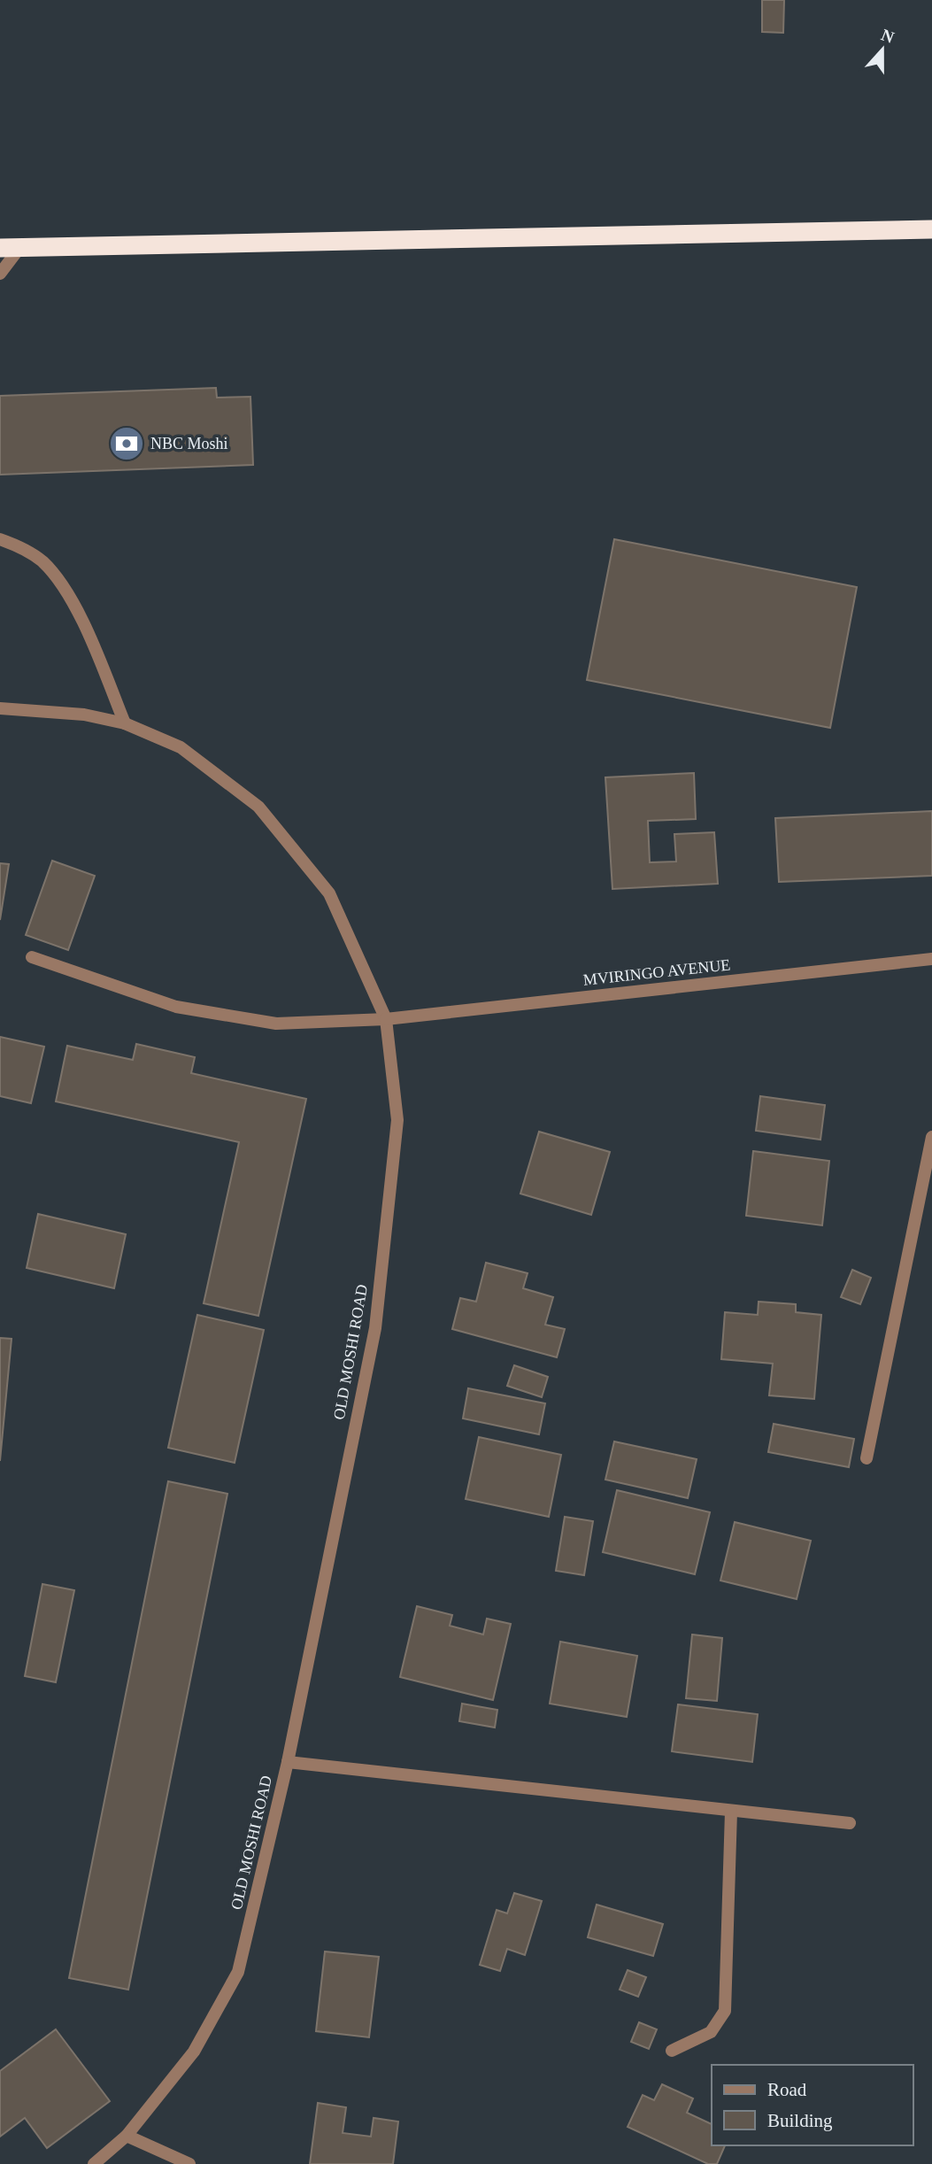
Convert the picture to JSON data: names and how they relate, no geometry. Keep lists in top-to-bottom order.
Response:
{
  "streets": {
    "street": ["MVIRINGO AVENUE", "OLD MOSHI ROAD"]
  },
  "crossings": [
    ["MVIRINGO AVENUE", "OLD MOSHI ROAD"]
  ],
  "places": {
    "bank": ["NBC Moshi"]
  },
  "legend": ["Road", "Building"],
  "north": "top"
}
